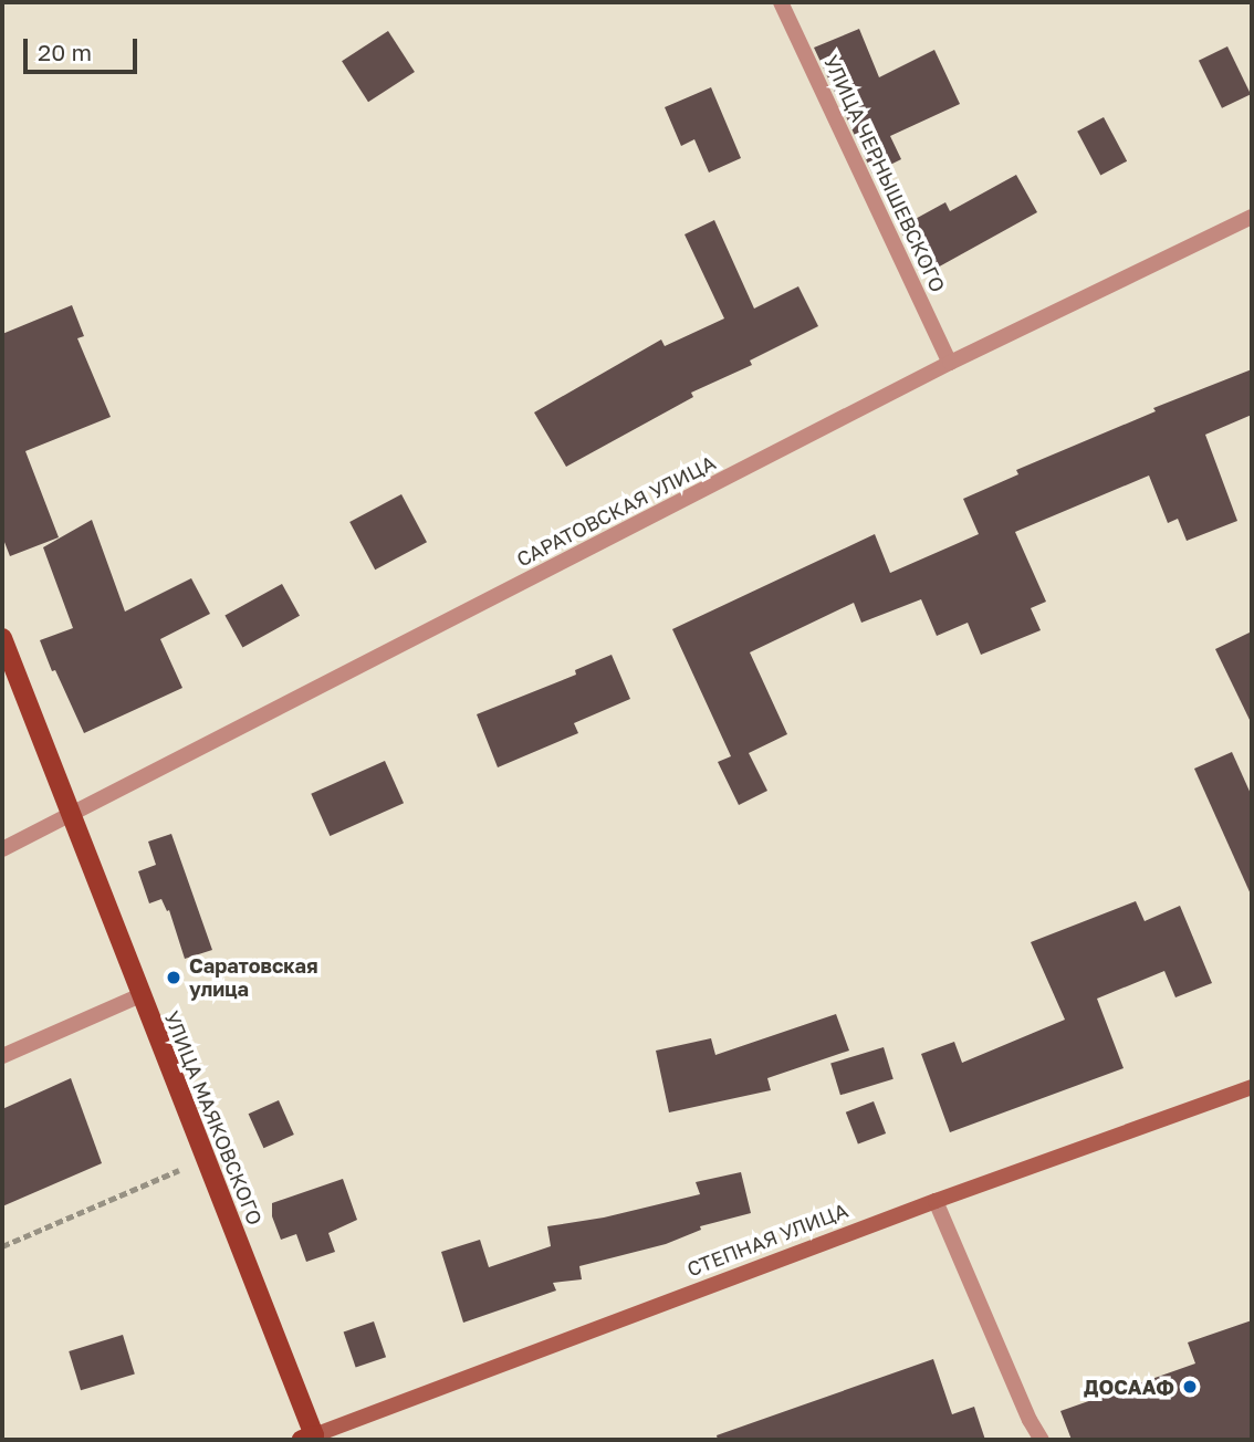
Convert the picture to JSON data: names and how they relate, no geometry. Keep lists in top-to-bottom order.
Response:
{
  "streets": {
    "main road": ["УЛИЦА МАЯКОВСКОГО"],
    "street": ["УЛИЦА ЧЕРНЫШЕВСКОГО", "САРАТОВСКАЯ УЛИЦА", "СТЕПНАЯ УЛИЦА"]
  },
  "crossings": [
    ["УЛИЦА ЧЕРНЫШЕВСКОГО", "САРАТОВСКАЯ УЛИЦА"],
    ["САРАТОВСКАЯ УЛИЦА", "УЛИЦА МАЯКОВСКОГО"],
    ["УЛИЦА МАЯКОВСКОГО", "СТЕПНАЯ УЛИЦА"]
  ],
  "places": ["Саратовская улица", "ДОСААФ"],
  "scale_bar": "20 m"
}
